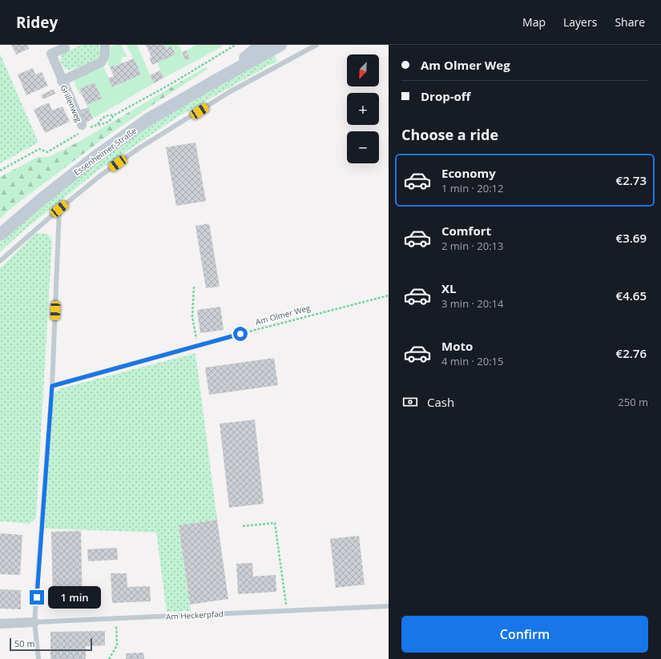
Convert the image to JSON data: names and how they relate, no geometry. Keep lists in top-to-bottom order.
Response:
{
  "streets": {
    "main road": ["Essenheimer Straße"],
    "street": ["Grillenweg", "Am Heckerpfad"],
    "path": ["Am Olmer Weg"]
  },
  "scale_bar": "50 m",
  "north": "bottom left",
  "page": {
    "header": "Ridey",
    "nav": ["Map", "Layers", "Share"],
    "banner": ["Am Olmer Weg", "Drop-off"],
    "map_buttons": ["+", "−"],
    "heading": "Choose a ride",
    "list": [
      {
        "name": "Economy",
        "note": "1 min · 20:12",
        "value": "€2.73"
      },
      {
        "name": "Comfort",
        "note": "2 min · 20:13",
        "value": "€3.69"
      },
      {
        "name": "XL",
        "note": "3 min · 20:14",
        "value": "€4.65"
      },
      {
        "name": "Moto",
        "note": "4 min · 20:15",
        "value": "€2.76"
      }
    ],
    "pay": ["Cash", "250 m"],
    "bubble": "1 min",
    "buttons": "Confirm",
    "scale": "50 m"
  }
}
